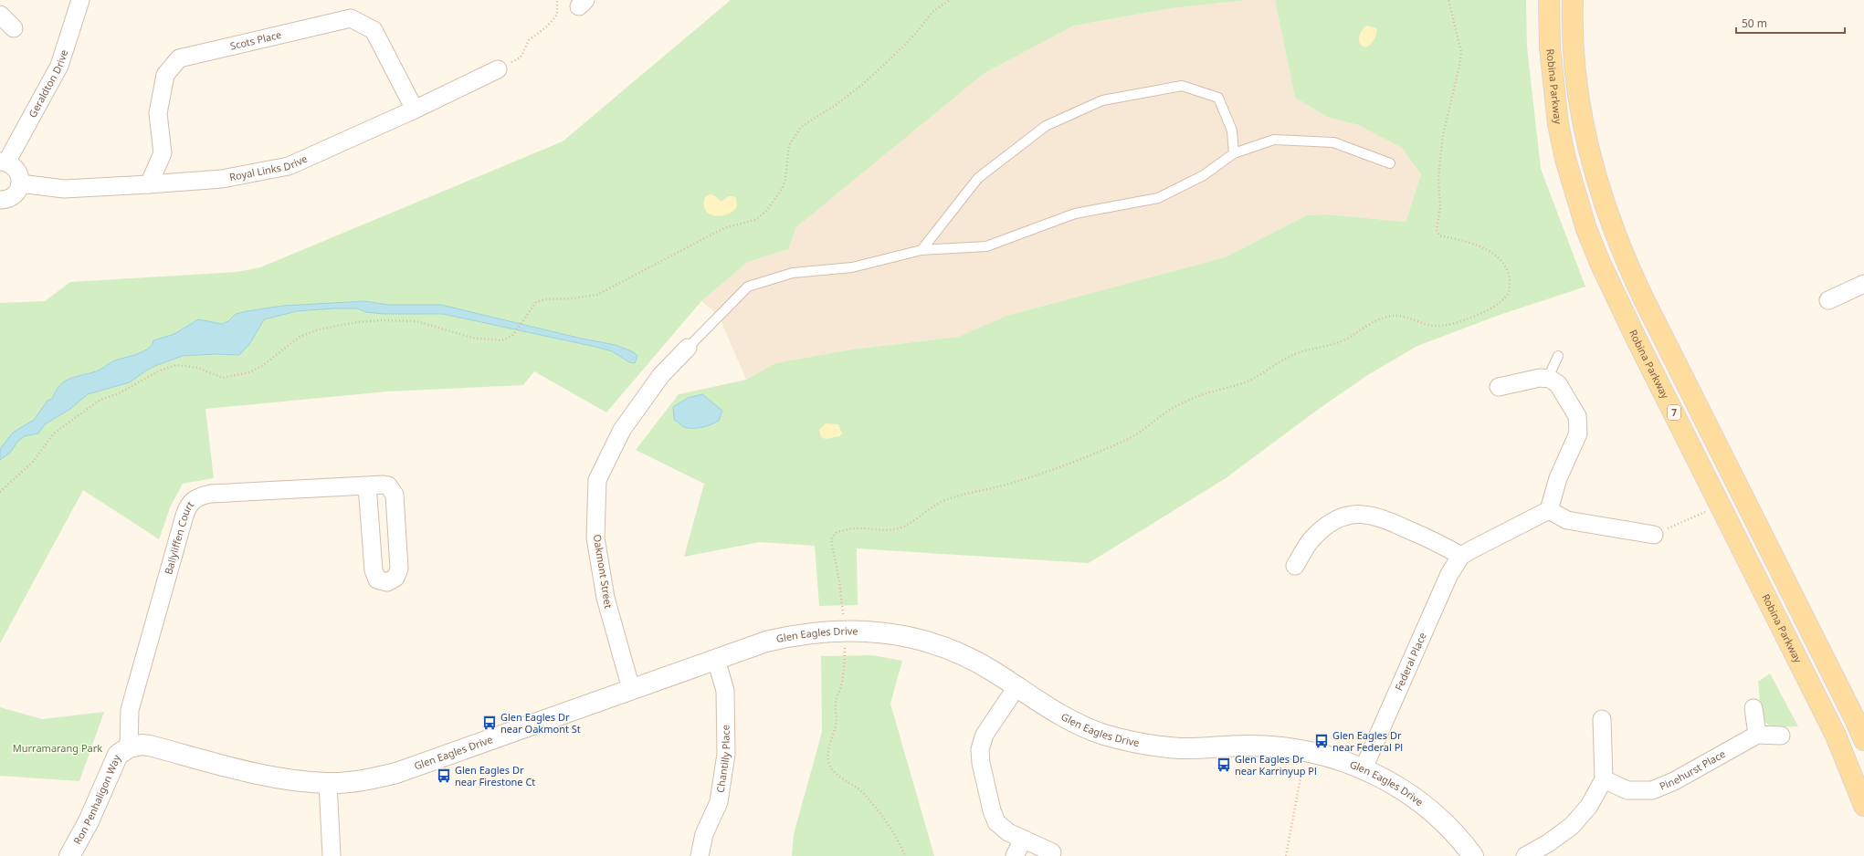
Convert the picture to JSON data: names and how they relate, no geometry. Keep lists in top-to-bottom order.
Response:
{
  "streets": {
    "main road": ["Robina Parkway", "7"],
    "street": [
      "Scots Place",
      "Geraldton Drive",
      "Royal Links Drive",
      "Ballyliffen Court",
      "Oakmont Street",
      "Glen Eagles Drive",
      "Federal Place",
      "Chantilly Place",
      "Pinehurst Place",
      "Ron Penhaligon Way"
    ]
  },
  "crossings": [
    ["Scots Place", "Royal Links Drive"],
    ["Ballyliffen Court", "Glen Eagles Drive"],
    ["Ballyliffen Court", "Ron Penhaligon Way"],
    ["Oakmont Street", "Glen Eagles Drive"],
    ["Glen Eagles Drive", "Federal Place"],
    ["Glen Eagles Drive", "Chantilly Place"],
    ["Glen Eagles Drive", "Ron Penhaligon Way"]
  ],
  "parks": ["Murramarang Park"],
  "places": {
    "bus stop": [
      "Glen Eagles Dr near Oakmont St",
      "Glen Eagles Dr near Federal Pl",
      "Glen Eagles Dr near Karrinyup Pl",
      "Glen Eagles Dr near Firestone Ct"
    ]
  },
  "scale_bar": "50 m"
}
